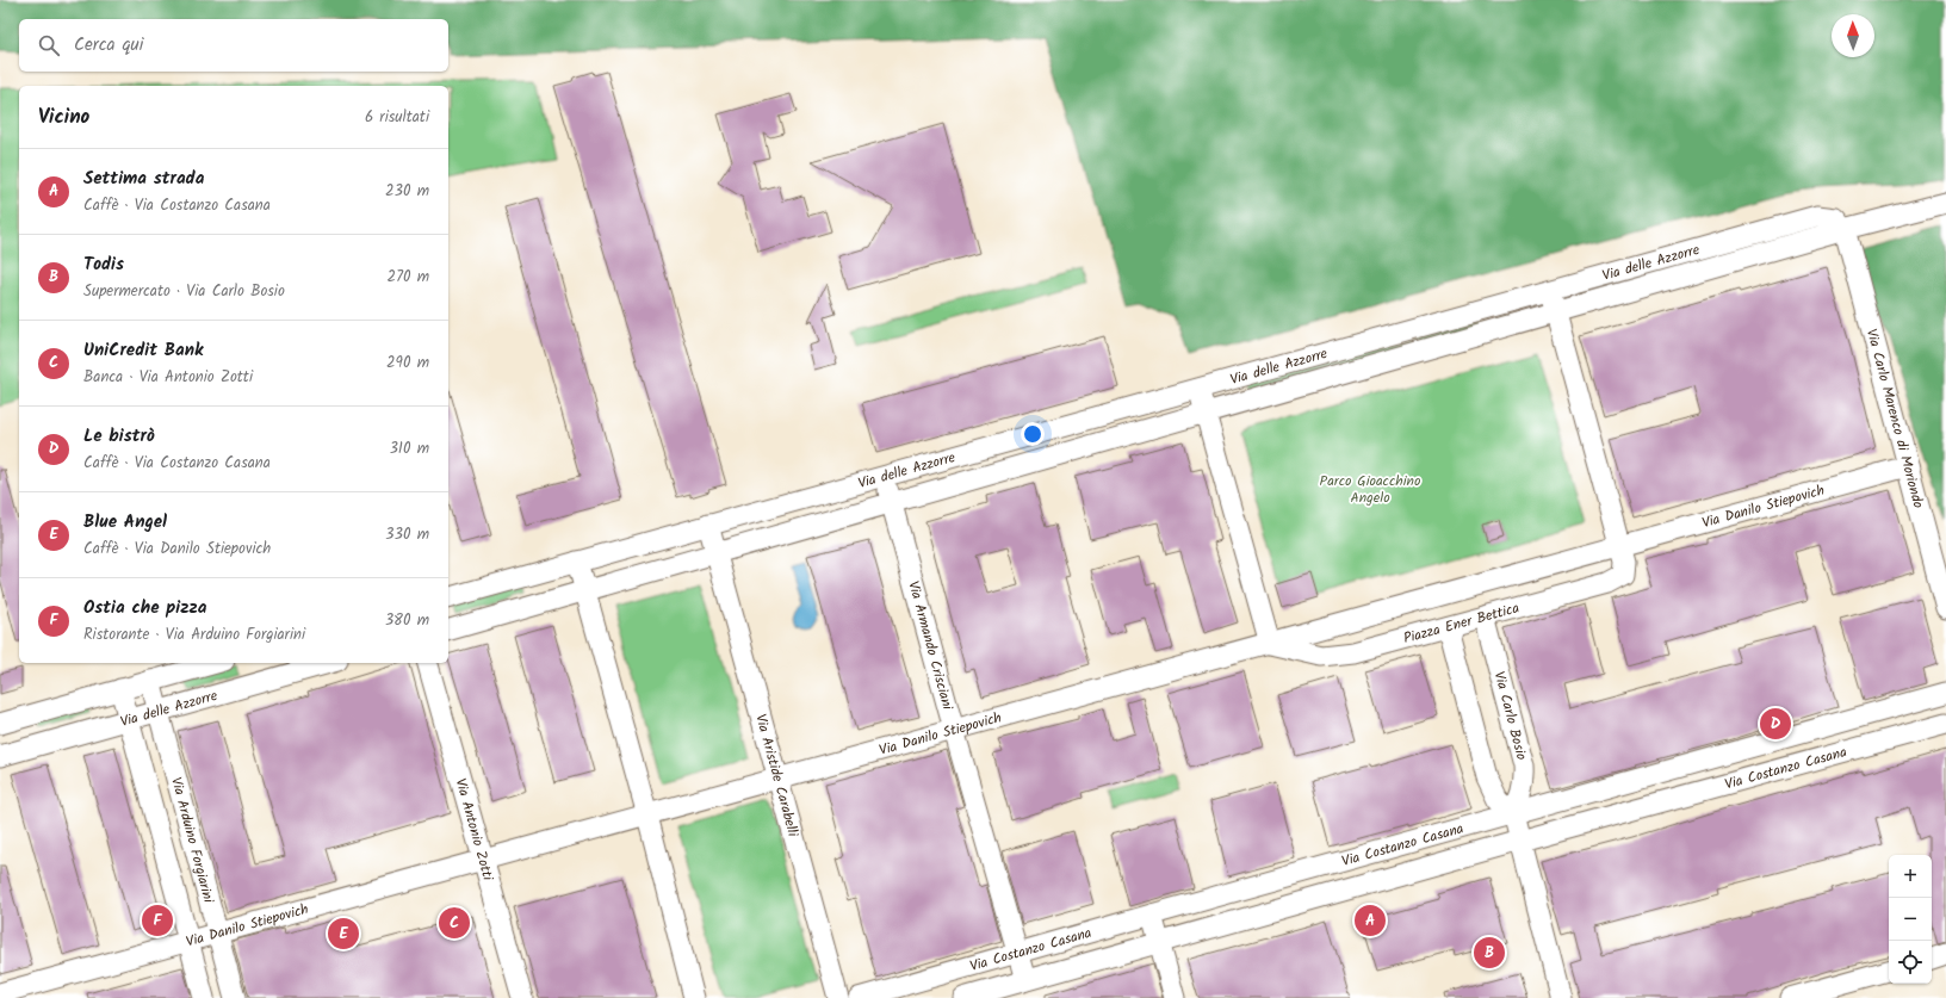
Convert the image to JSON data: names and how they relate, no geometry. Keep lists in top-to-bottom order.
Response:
{
  "streets": {
    "street": [
      "Via delle Azzorre",
      "Via Carlo Marenco di Moriondo",
      "Via Danilo Stiepovich",
      "Piazza Ener Bettica",
      "Via Armando Crisciani",
      "Via Carlo Bosio",
      "Via Costanzo Casana",
      "Via Aristide Carabelli",
      "Via Antonio Zotti",
      "Via Arduino Forgiarini"
    ]
  },
  "crossings": [
    ["Via delle Azzorre", "Via Carlo Marenco di Moriondo"],
    ["Via delle Azzorre", "Piazza Ener Bettica"],
    ["Via delle Azzorre", "Via Armando Crisciani"],
    ["Via delle Azzorre", "Via Aristide Carabelli"],
    ["Via delle Azzorre", "Via Arduino Forgiarini"],
    ["Via Carlo Marenco di Moriondo", "Via Danilo Stiepovich"],
    ["Via Danilo Stiepovich", "Piazza Ener Bettica"],
    ["Via Danilo Stiepovich", "Via Armando Crisciani"],
    ["Via Danilo Stiepovich", "Via Aristide Carabelli"],
    ["Via Danilo Stiepovich", "Via Antonio Zotti"],
    ["Via Danilo Stiepovich", "Via Arduino Forgiarini"],
    ["Piazza Ener Bettica", "Via Carlo Bosio"],
    ["Via Armando Crisciani", "Via Costanzo Casana"],
    ["Via Carlo Bosio", "Via Costanzo Casana"]
  ],
  "parks": ["Parco Gioacchino Angelo"],
  "north": "top",
  "page": {
    "search": "Cerca qui",
    "heading": ["Vicino", "6 risultati"],
    "list": [
      {
        "mark": "A",
        "name": "Settima strada",
        "note": "Caffè · Via Costanzo Casana",
        "value": "230 m"
      },
      {
        "mark": "B",
        "name": "Todis",
        "note": "Supermercato · Via Carlo Bosio",
        "value": "270 m"
      },
      {
        "mark": "C",
        "name": "UniCredit Bank",
        "note": "Banca · Via Antonio Zotti",
        "value": "290 m"
      },
      {
        "mark": "D",
        "name": "Le bistrò",
        "note": "Caffè · Via Costanzo Casana",
        "value": "310 m"
      },
      {
        "mark": "E",
        "name": "Blue Angel",
        "note": "Caffè · Via Danilo Stiepovich",
        "value": "330 m"
      },
      {
        "mark": "F",
        "name": "Ostia che pizza",
        "note": "Ristorante · Via Arduino Forgiarini",
        "value": "380 m"
      }
    ],
    "pins": [
      "D",
      "A",
      "F",
      "C",
      "E",
      "B"
    ],
    "map_buttons": ["+", "−"]
  }
}
